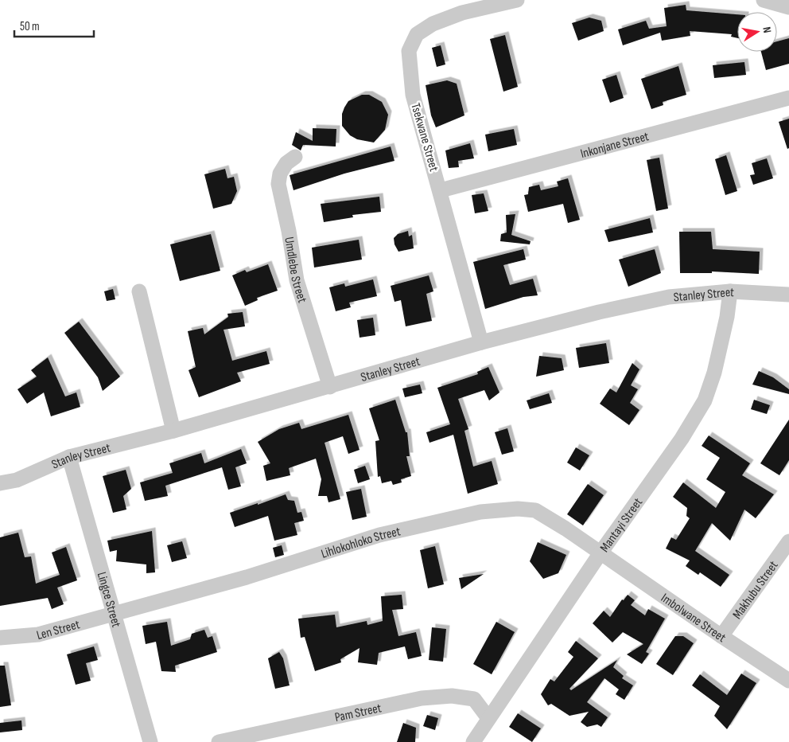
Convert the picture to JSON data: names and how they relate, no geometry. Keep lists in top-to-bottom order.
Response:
{
  "streets": {
    "street": [
      "Tsekwane Street",
      "Inkonjane Street",
      "Umdlebe Street",
      "Stanley Street",
      "Mantayi Street",
      "Lihlokohloko Street",
      "Makhubu Street",
      "Lingce Street",
      "Imbolwane Street",
      "Len Street",
      "Pam Street"
    ]
  },
  "crossings": [
    ["Tsekwane Street", "Inkonjane Street"],
    ["Tsekwane Street", "Stanley Street"],
    ["Umdlebe Street", "Stanley Street"],
    ["Stanley Street", "Mantayi Street"],
    ["Stanley Street", "Lingce Street"],
    ["Mantayi Street", "Lihlokohloko Street"],
    ["Mantayi Street", "Imbolwane Street"],
    ["Mantayi Street", "Pam Street"],
    ["Lihlokohloko Street", "Lingce Street"],
    ["Lihlokohloko Street", "Imbolwane Street"],
    ["Lihlokohloko Street", "Len Street"],
    ["Makhubu Street", "Imbolwane Street"],
    ["Lingce Street", "Len Street"]
  ],
  "scale_bar": "50 m",
  "north": "right"
}
